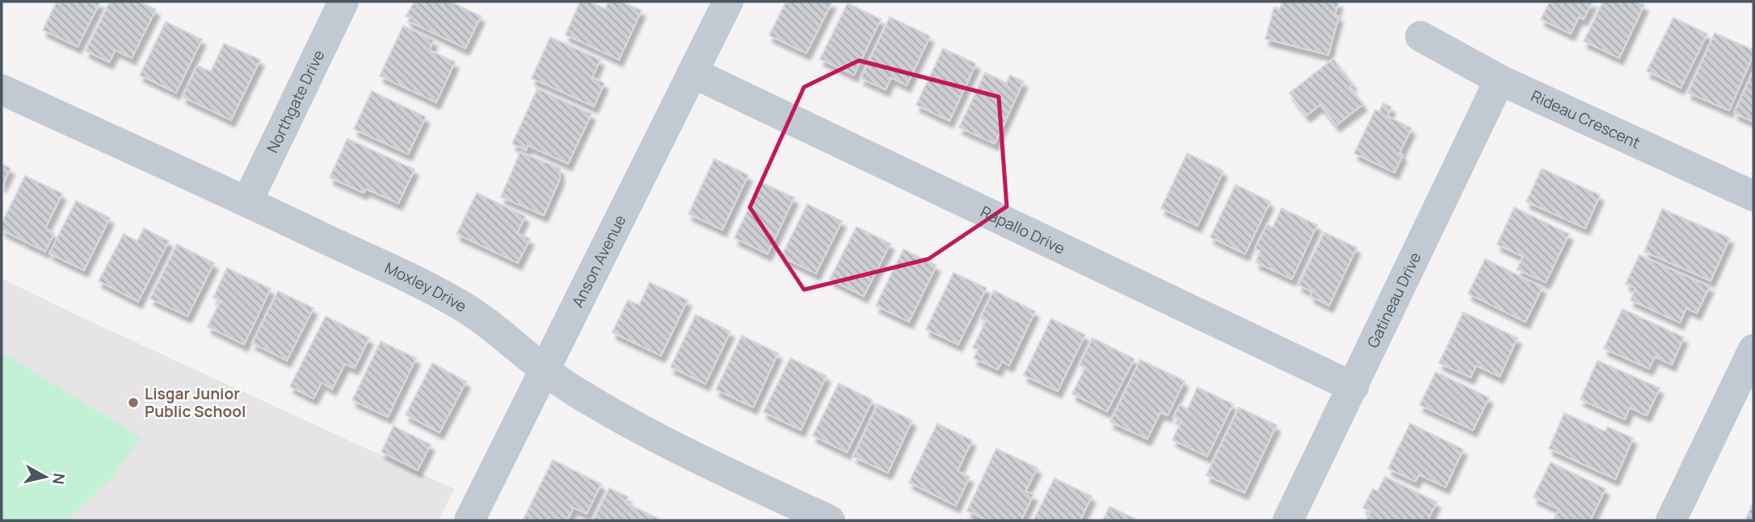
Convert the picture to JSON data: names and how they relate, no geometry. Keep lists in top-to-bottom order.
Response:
{
  "streets": {
    "street": [
      "Northgate Drive",
      "Rideau Crescent",
      "Rapallo Drive",
      "Anson Avenue",
      "Moxley Drive",
      "Gatineau Drive"
    ]
  },
  "crossings": [
    ["Northgate Drive", "Moxley Drive"],
    ["Rideau Crescent", "Gatineau Drive"],
    ["Rapallo Drive", "Anson Avenue"],
    ["Rapallo Drive", "Gatineau Drive"],
    ["Anson Avenue", "Moxley Drive"]
  ],
  "places": ["Lisgar Junior Public School"],
  "north": "right"
}
